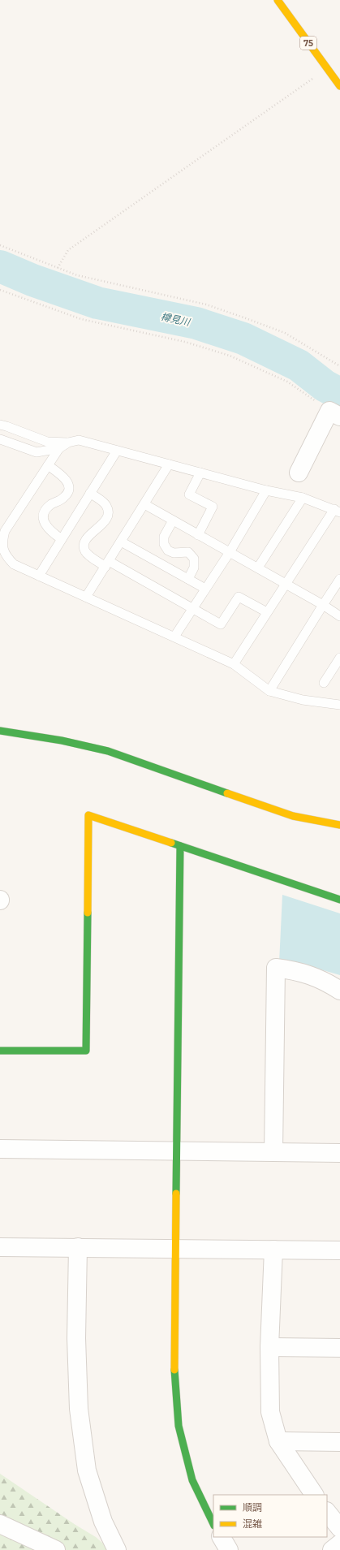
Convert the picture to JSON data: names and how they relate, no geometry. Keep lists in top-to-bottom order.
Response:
{
  "streets": {
    "street": ["75"]
  },
  "water": ["樽見川"],
  "legend": ["順調", "混雑"]
}
